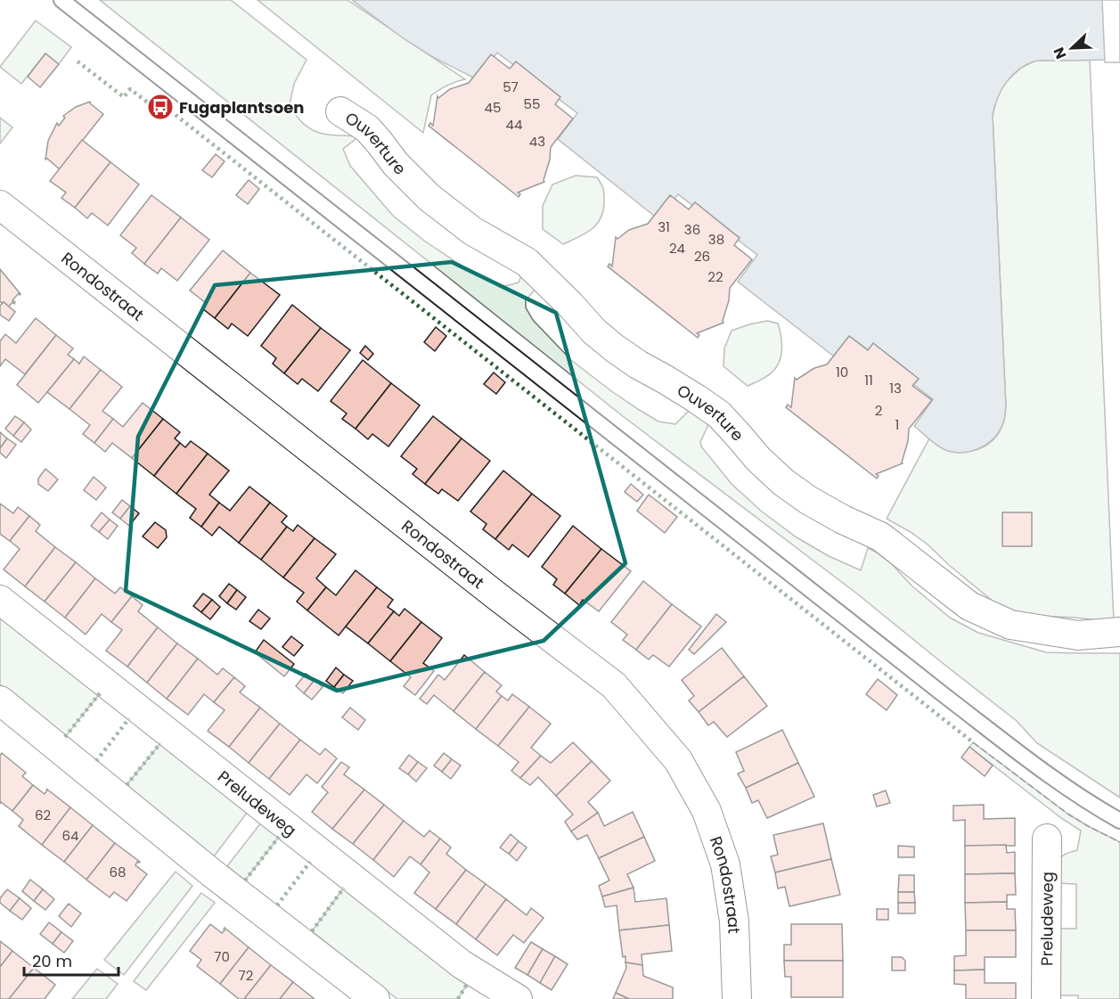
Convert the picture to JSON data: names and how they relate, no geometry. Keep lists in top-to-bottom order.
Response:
{
  "streets": {
    "street": ["Ouverture", "Rondostraat", "Preludeweg"]
  },
  "places": {
    "bus stop": ["Fugaplantsoen"]
  },
  "house_numbers": [
    "57",
    "55",
    "45",
    "44",
    "43",
    "31",
    "36",
    "38",
    "24",
    "26",
    "22",
    "10",
    "11",
    "13",
    "2",
    "1",
    "62",
    "64",
    "68",
    "70",
    "72"
  ],
  "scale_bar": "20 m",
  "north": "bottom left"
}
